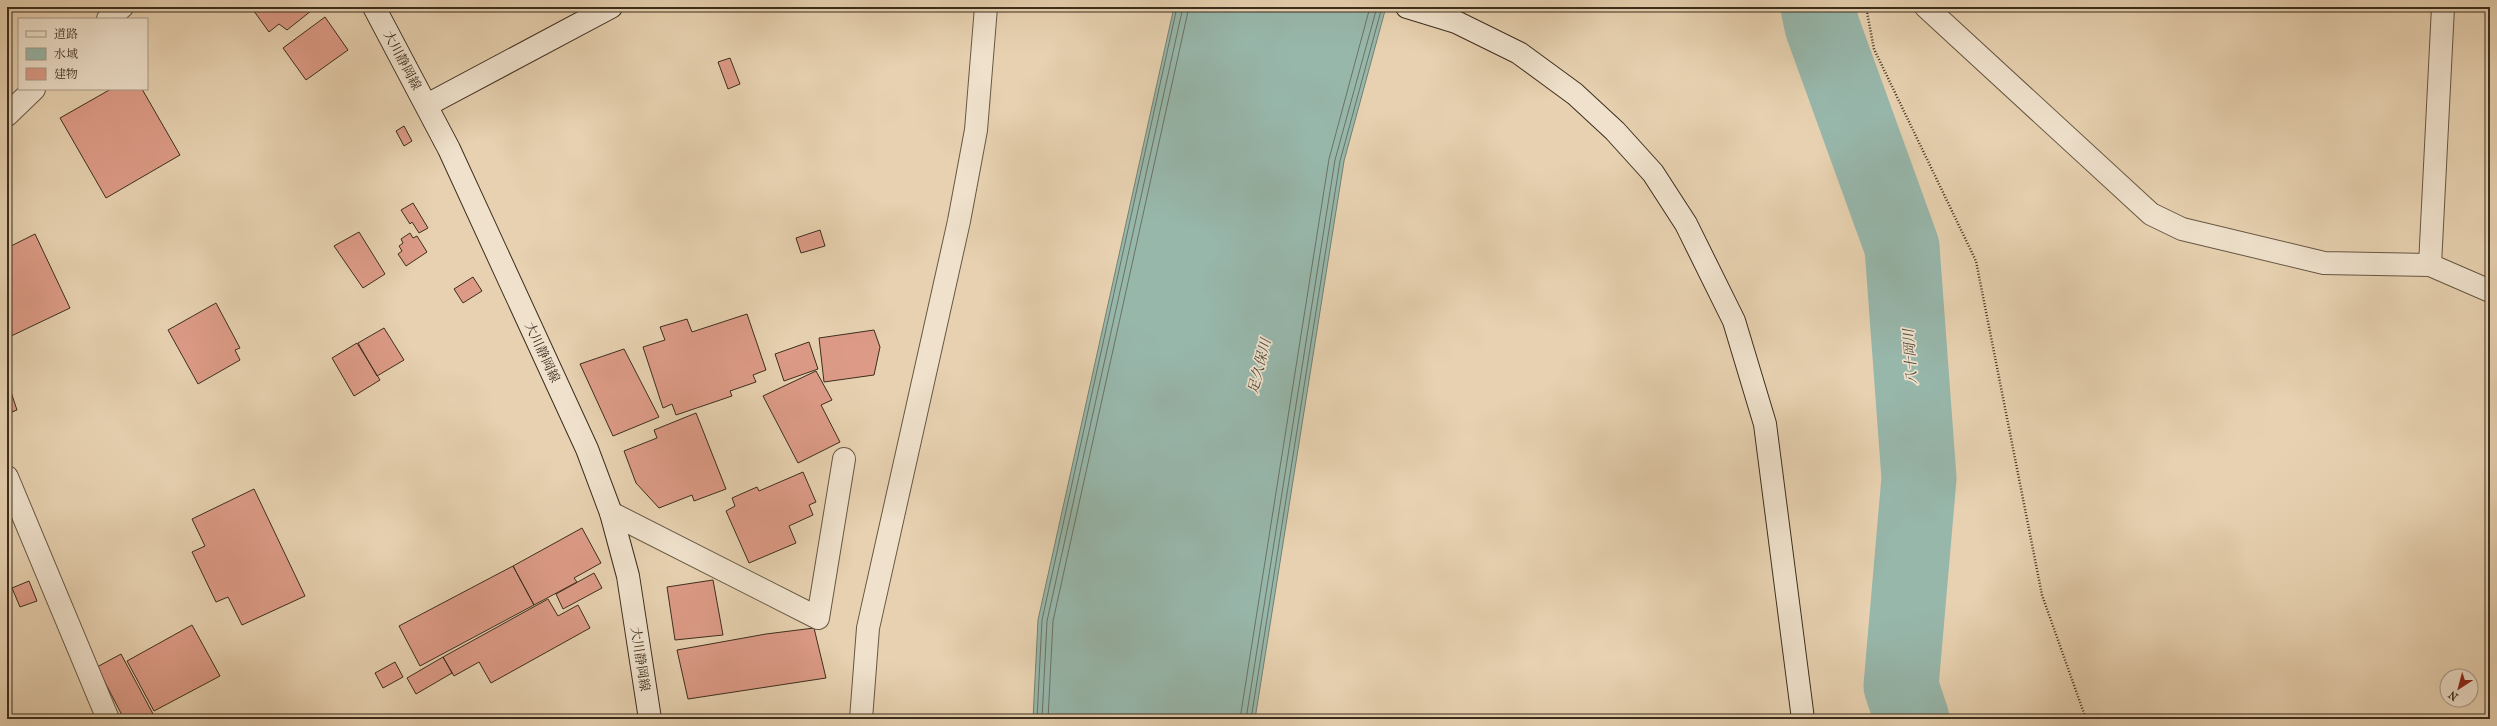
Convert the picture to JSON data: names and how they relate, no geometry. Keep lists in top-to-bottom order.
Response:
{
  "streets": {
    "street": ["大川静岡線"]
  },
  "water": ["八十岡川", "足久保川"],
  "legend": ["道路", "水域", "建物"],
  "north": "bottom left"
}
